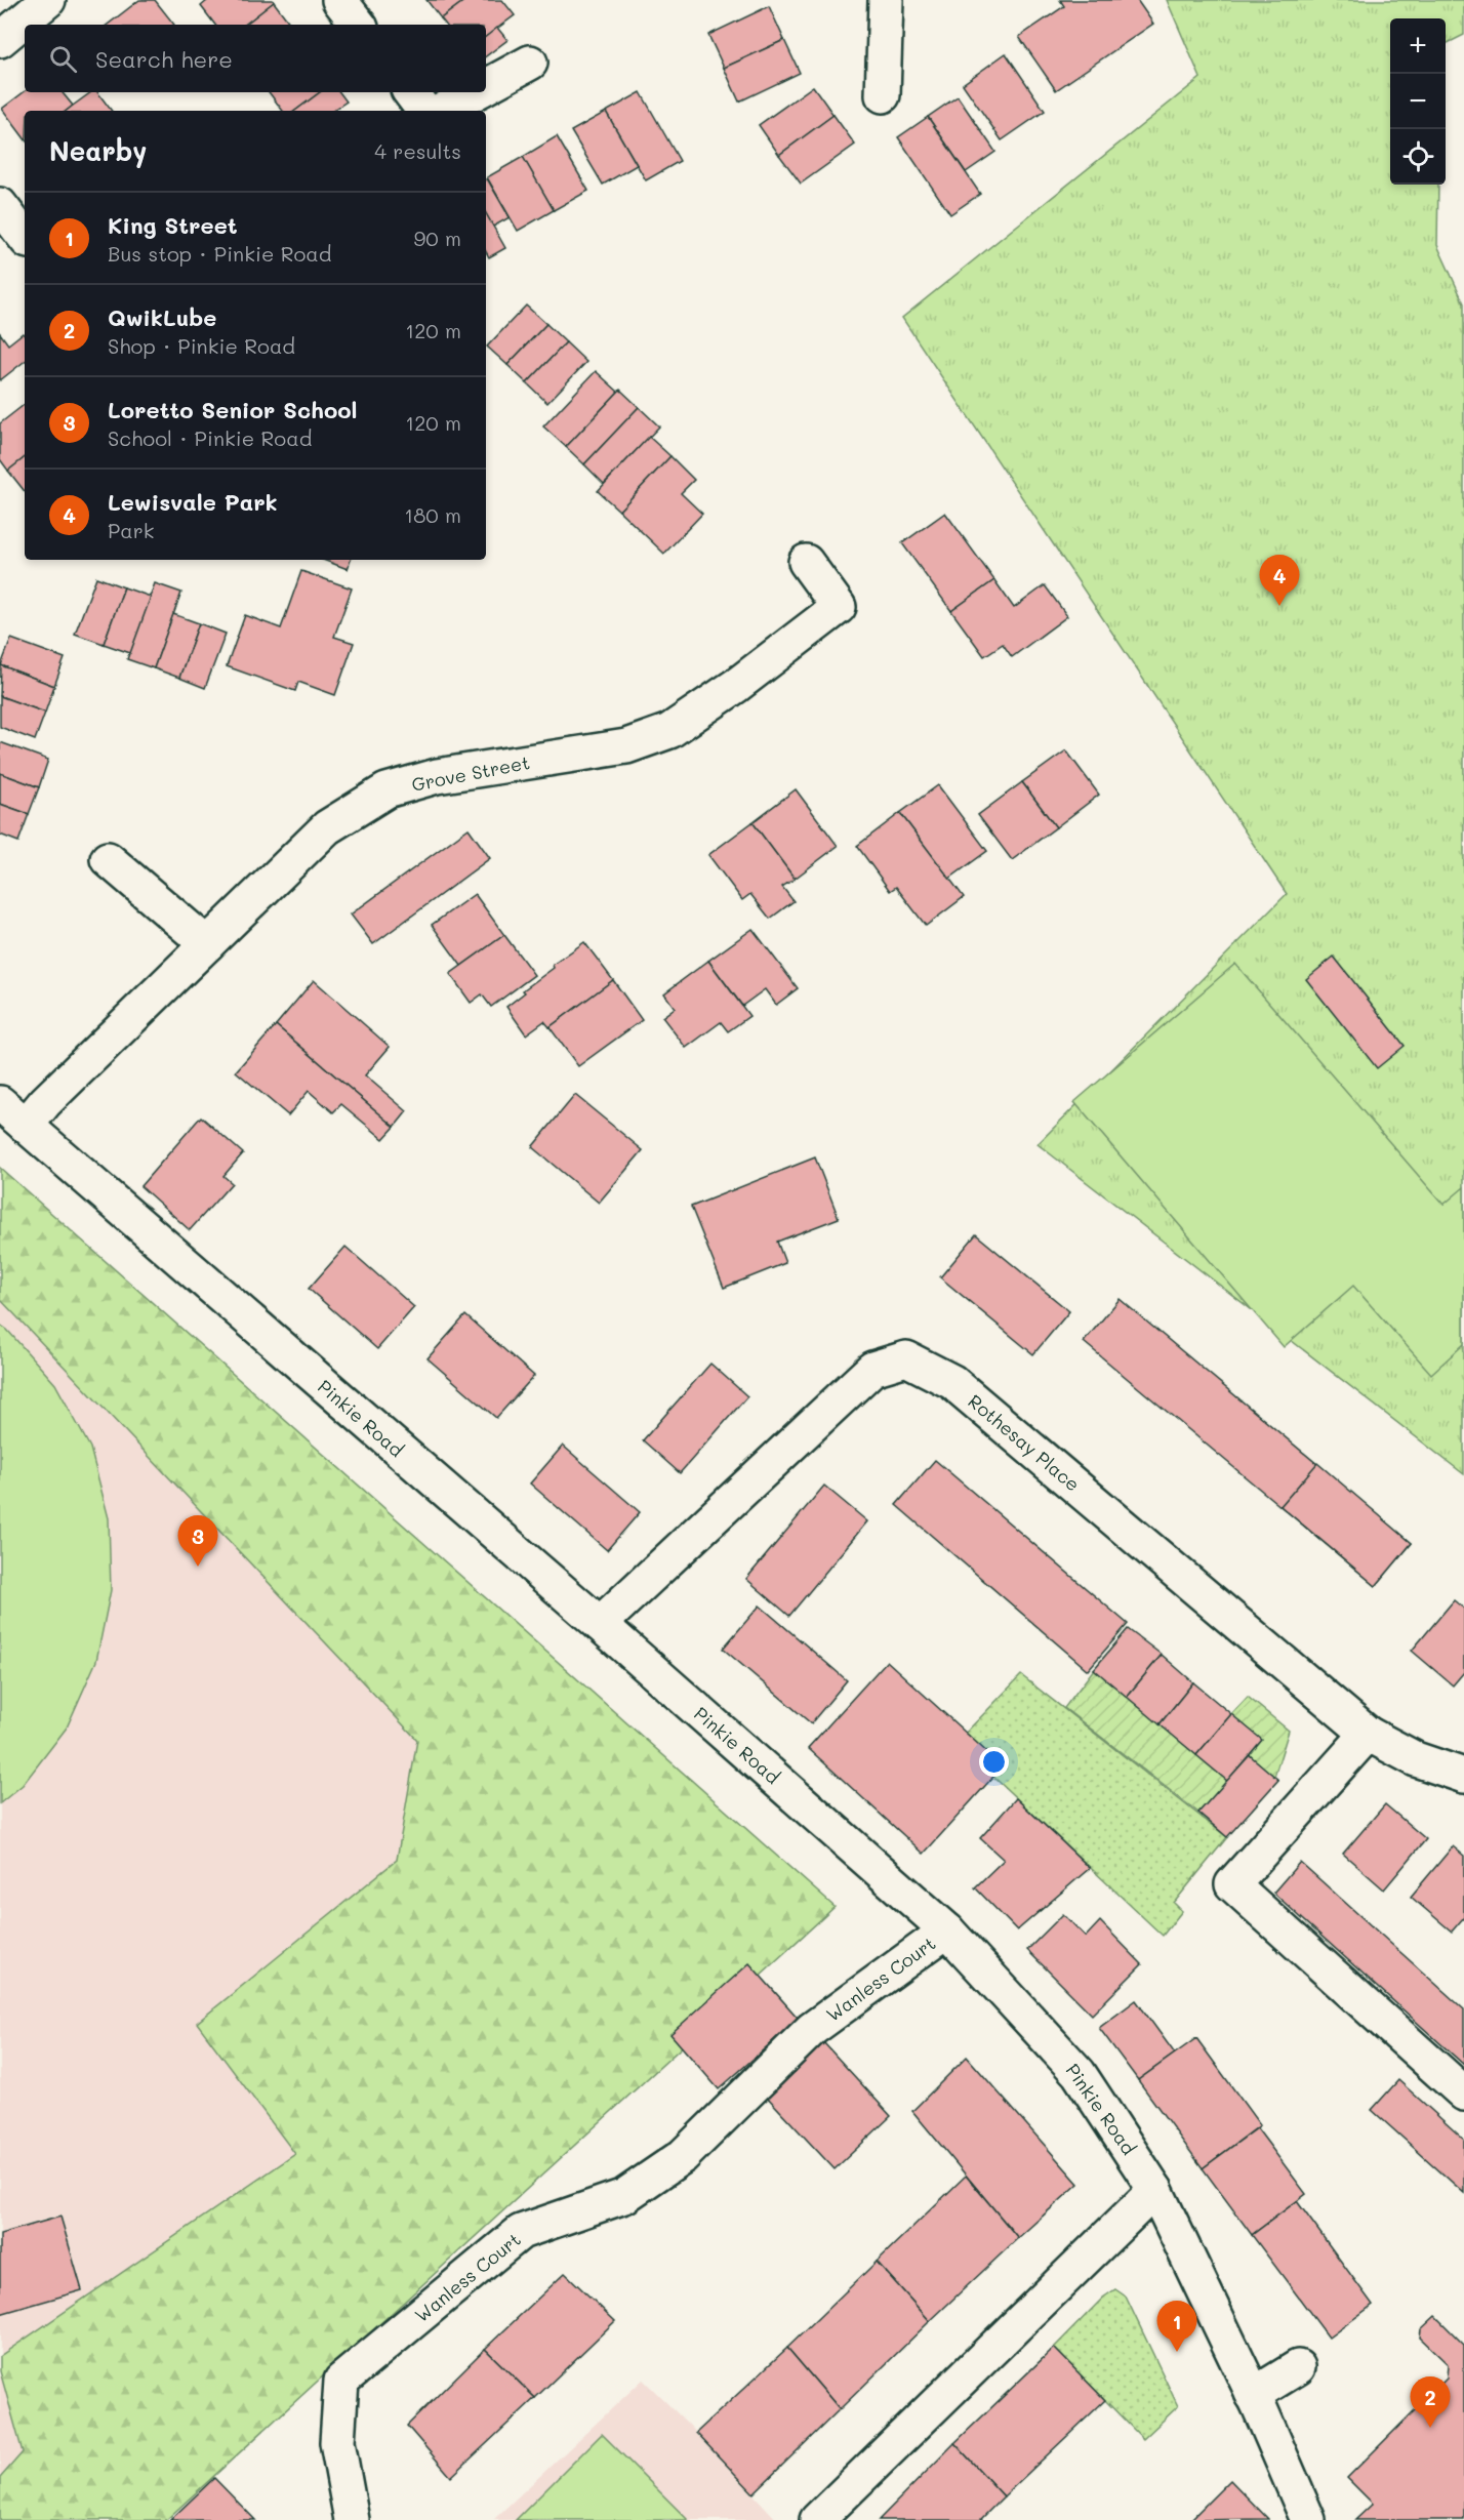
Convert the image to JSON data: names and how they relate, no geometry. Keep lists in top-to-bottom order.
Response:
{
  "streets": {
    "street": [
      "Grove Street",
      "Pinkie Road",
      "Rothesay Place",
      "Wanless Court"
    ]
  },
  "crossings": [
    ["Grove Street", "Pinkie Road"],
    ["Pinkie Road", "Rothesay Place"],
    ["Pinkie Road", "Wanless Court"]
  ],
  "page": {
    "map_buttons": ["+", "−"],
    "search": "Search here",
    "heading": ["Nearby", "4 results"],
    "list": [
      {
        "mark": "1",
        "name": "King Street",
        "note": "Bus stop · Pinkie Road",
        "value": "90 m"
      },
      {
        "mark": "2",
        "name": "QwikLube",
        "note": "Shop · Pinkie Road",
        "value": "120 m"
      },
      {
        "mark": "3",
        "name": "Loretto Senior School",
        "note": "School · Pinkie Road",
        "value": "120 m"
      },
      {
        "mark": "4",
        "name": "Lewisvale Park",
        "note": "Park",
        "value": "180 m"
      }
    ],
    "pins": [
      "4",
      "3",
      "1",
      "2"
    ]
  }
}
